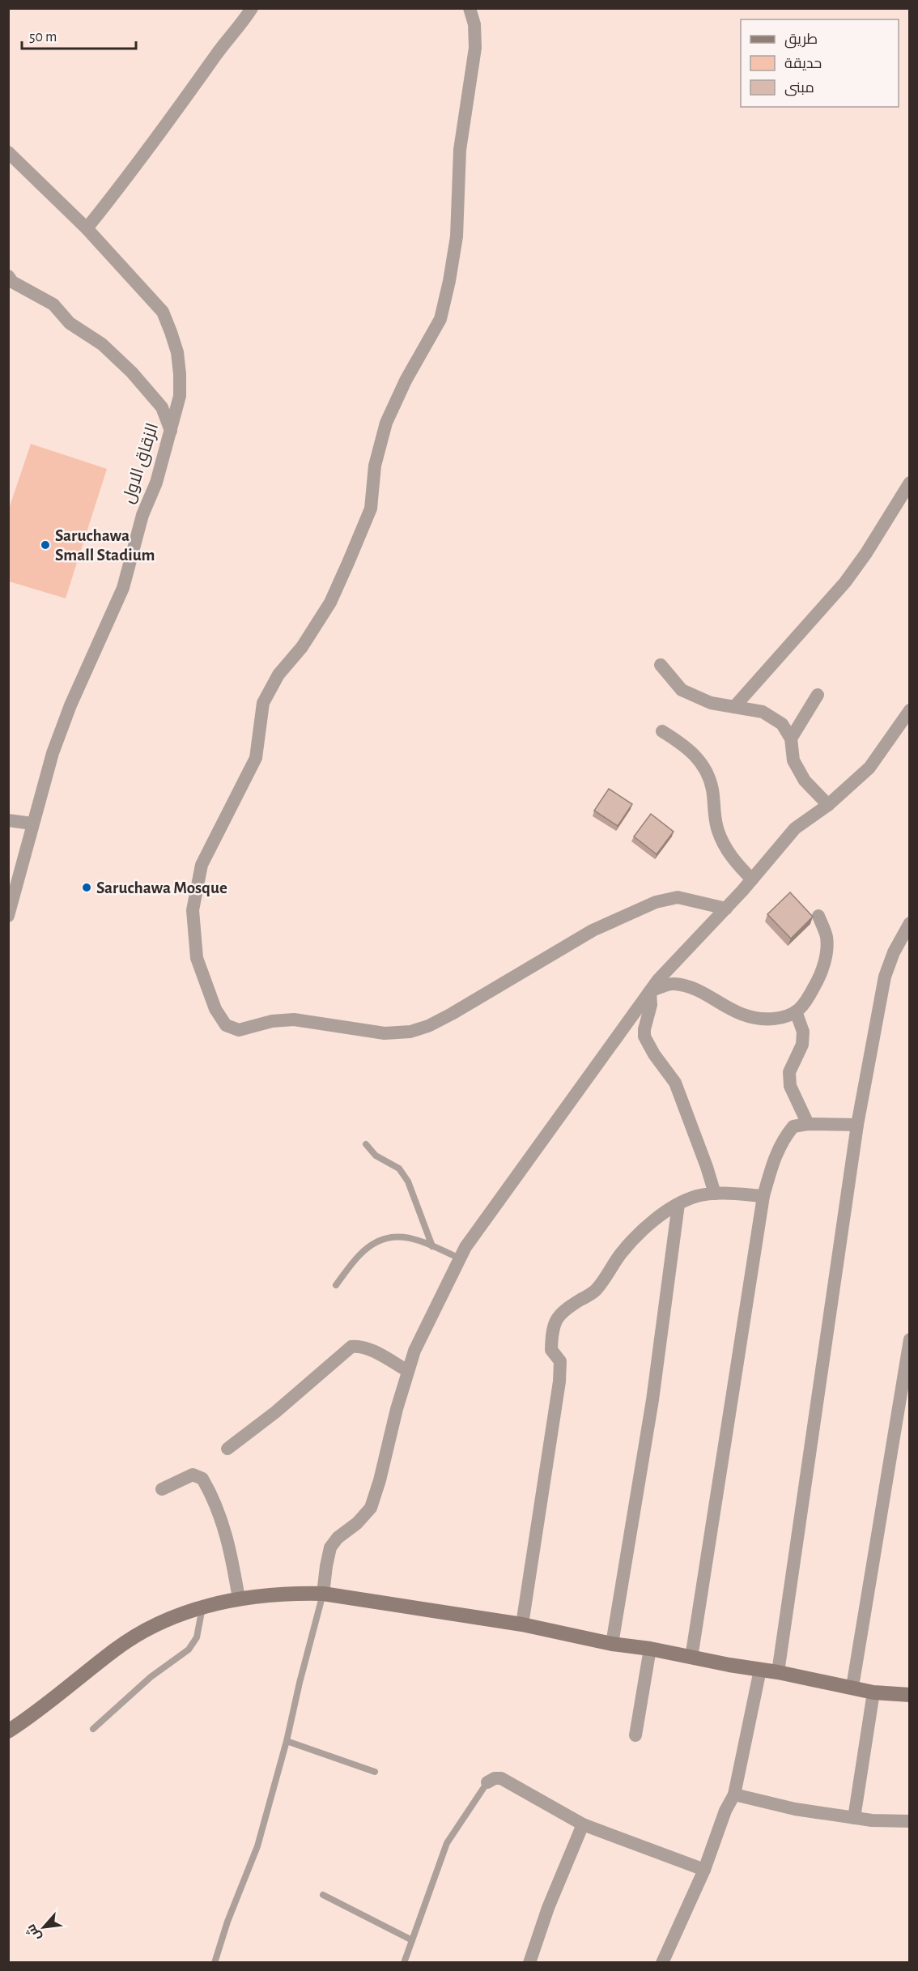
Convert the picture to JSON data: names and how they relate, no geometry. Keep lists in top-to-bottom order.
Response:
{
  "streets": {
    "street": ["الزقاق الاول"]
  },
  "places": ["Saruchawa Small Stadium", "Saruchawa Mosque"],
  "legend": ["طريق", "حديقة", "مبنى"],
  "scale_bar": "50 m",
  "north": "bottom left"
}
